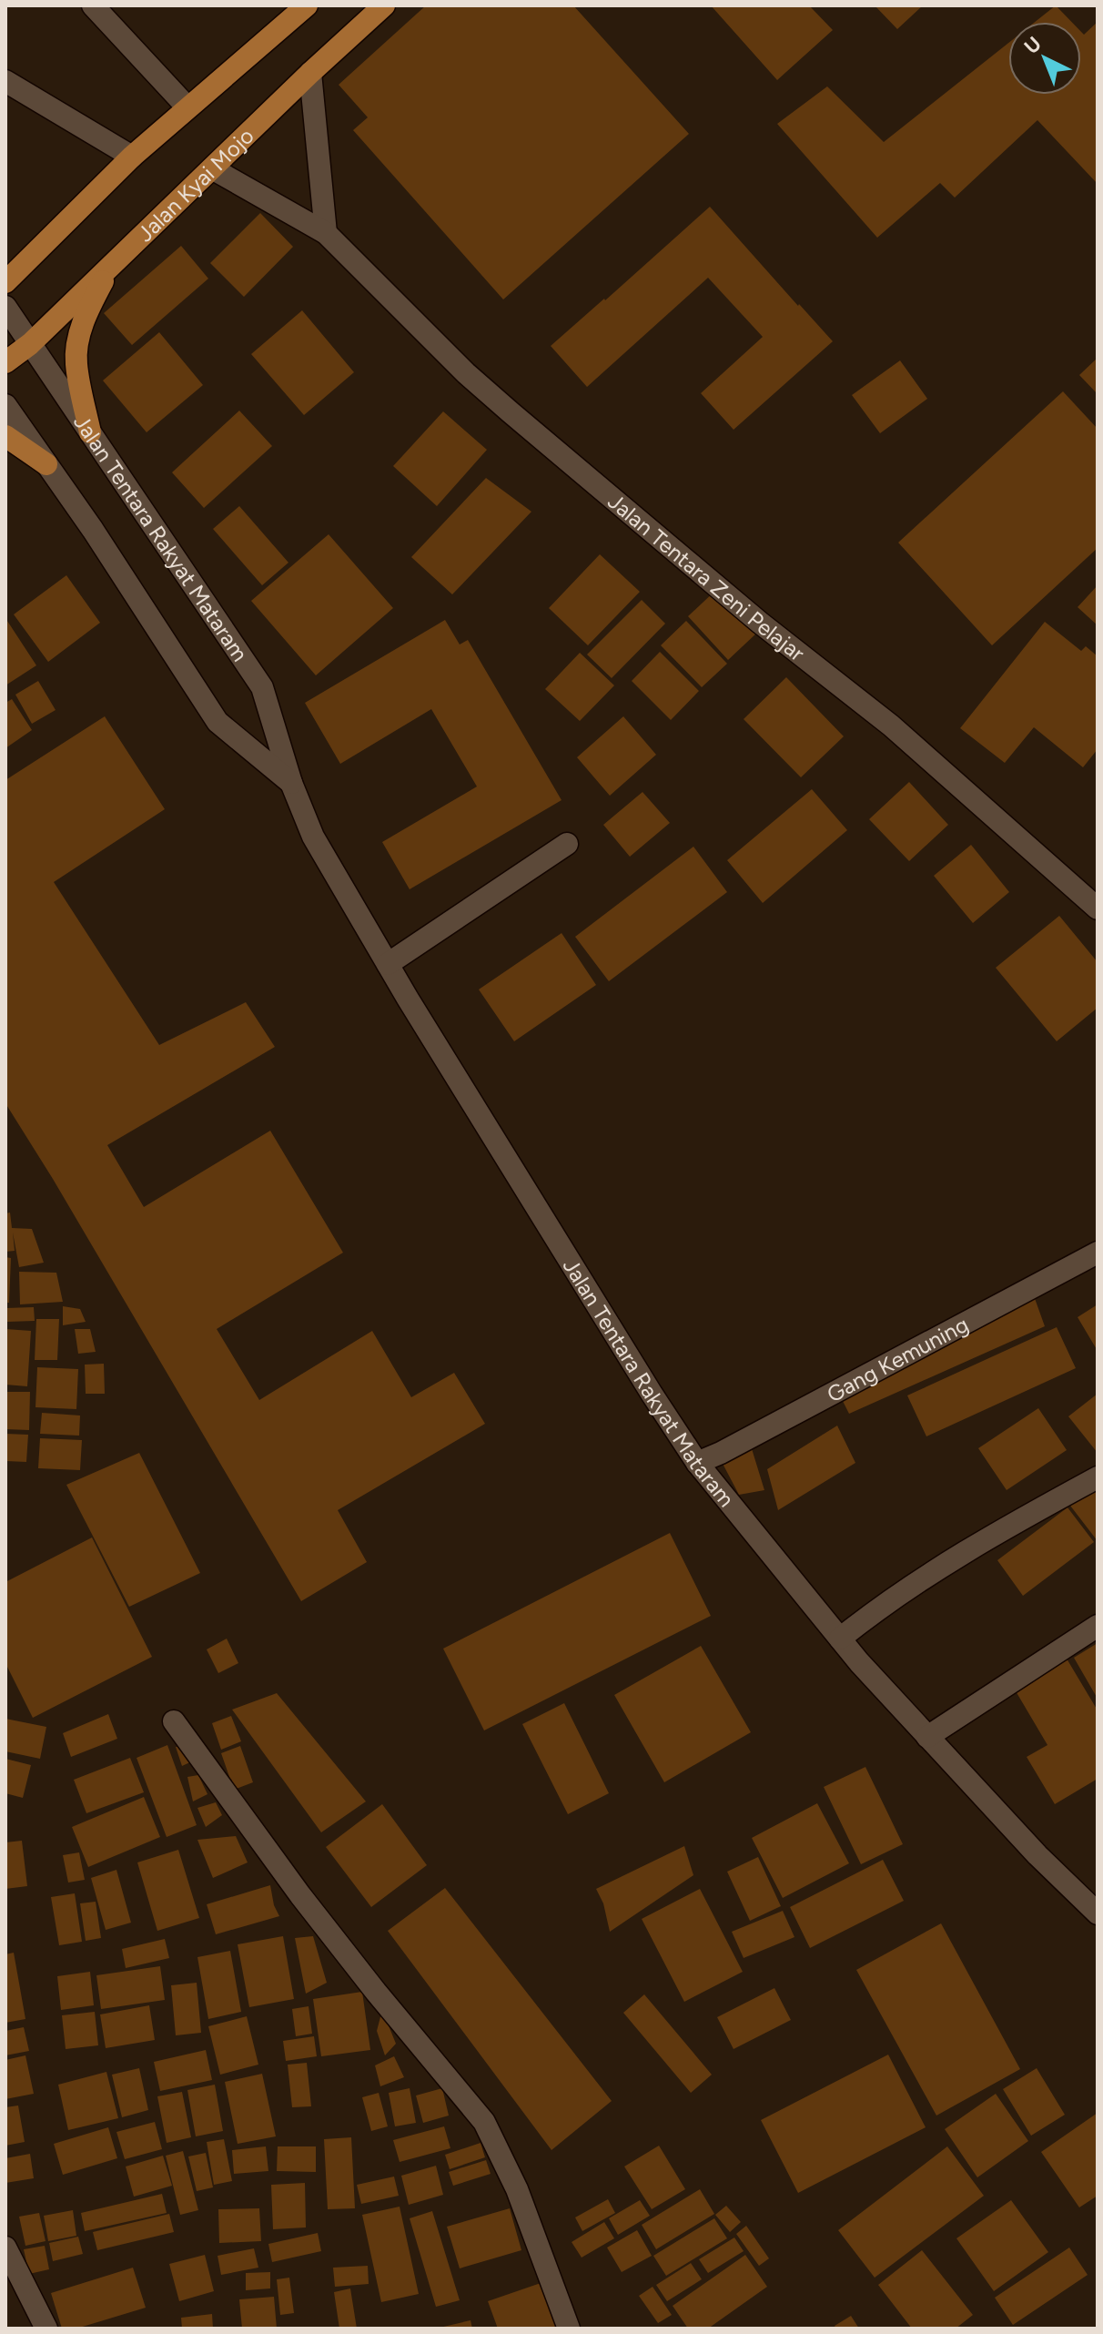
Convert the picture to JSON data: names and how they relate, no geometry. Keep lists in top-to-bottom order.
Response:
{
  "streets": {
    "main road": ["Jalan Kyai Mojo"],
    "street": ["Jalan Tentara Rakyat Mataram", "Jalan Tentara Zeni Pelajar", "Gang Kemuning"]
  },
  "crossings": [
    ["Jalan Kyai Mojo", "Jalan Tentara Rakyat Mataram"],
    ["Jalan Kyai Mojo", "Jalan Tentara Zeni Pelajar"],
    ["Jalan Tentara Rakyat Mataram", "Gang Kemuning"]
  ],
  "north": "top left"
}
